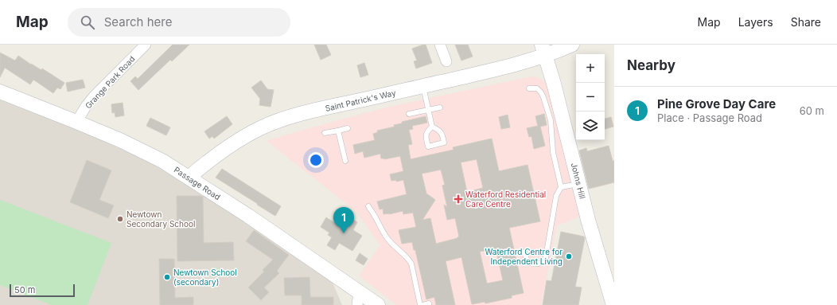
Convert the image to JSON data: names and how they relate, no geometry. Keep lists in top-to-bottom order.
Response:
{
  "streets": {
    "main road": ["Saint Patrick's Way", "Johns Hill", "Passage Road"],
    "street": ["Grange Park Road"]
  },
  "crossings": [
    ["Grange Park Road", "Passage Road"],
    ["Saint Patrick's Way", "Johns Hill"],
    ["Saint Patrick's Way", "Passage Road"]
  ],
  "places": {
    "health": ["Waterford Residential Care Centre"],
    "other": ["Newtown Secondary School", "Waterford Centre for Independent Living", "Newtown School (secondary)"]
  },
  "scale_bar": "50 m",
  "page": {
    "header": "Map",
    "search": "Search here",
    "nav": ["Map", "Layers", "Share"],
    "heading": "Nearby",
    "map_buttons": ["+", "−"],
    "list": [
      {
        "mark": "1",
        "name": "Pine Grove Day Care",
        "note": "Place · Passage Road",
        "value": "60 m"
      }
    ],
    "pins": "1",
    "scale": "50 m"
  }
}
